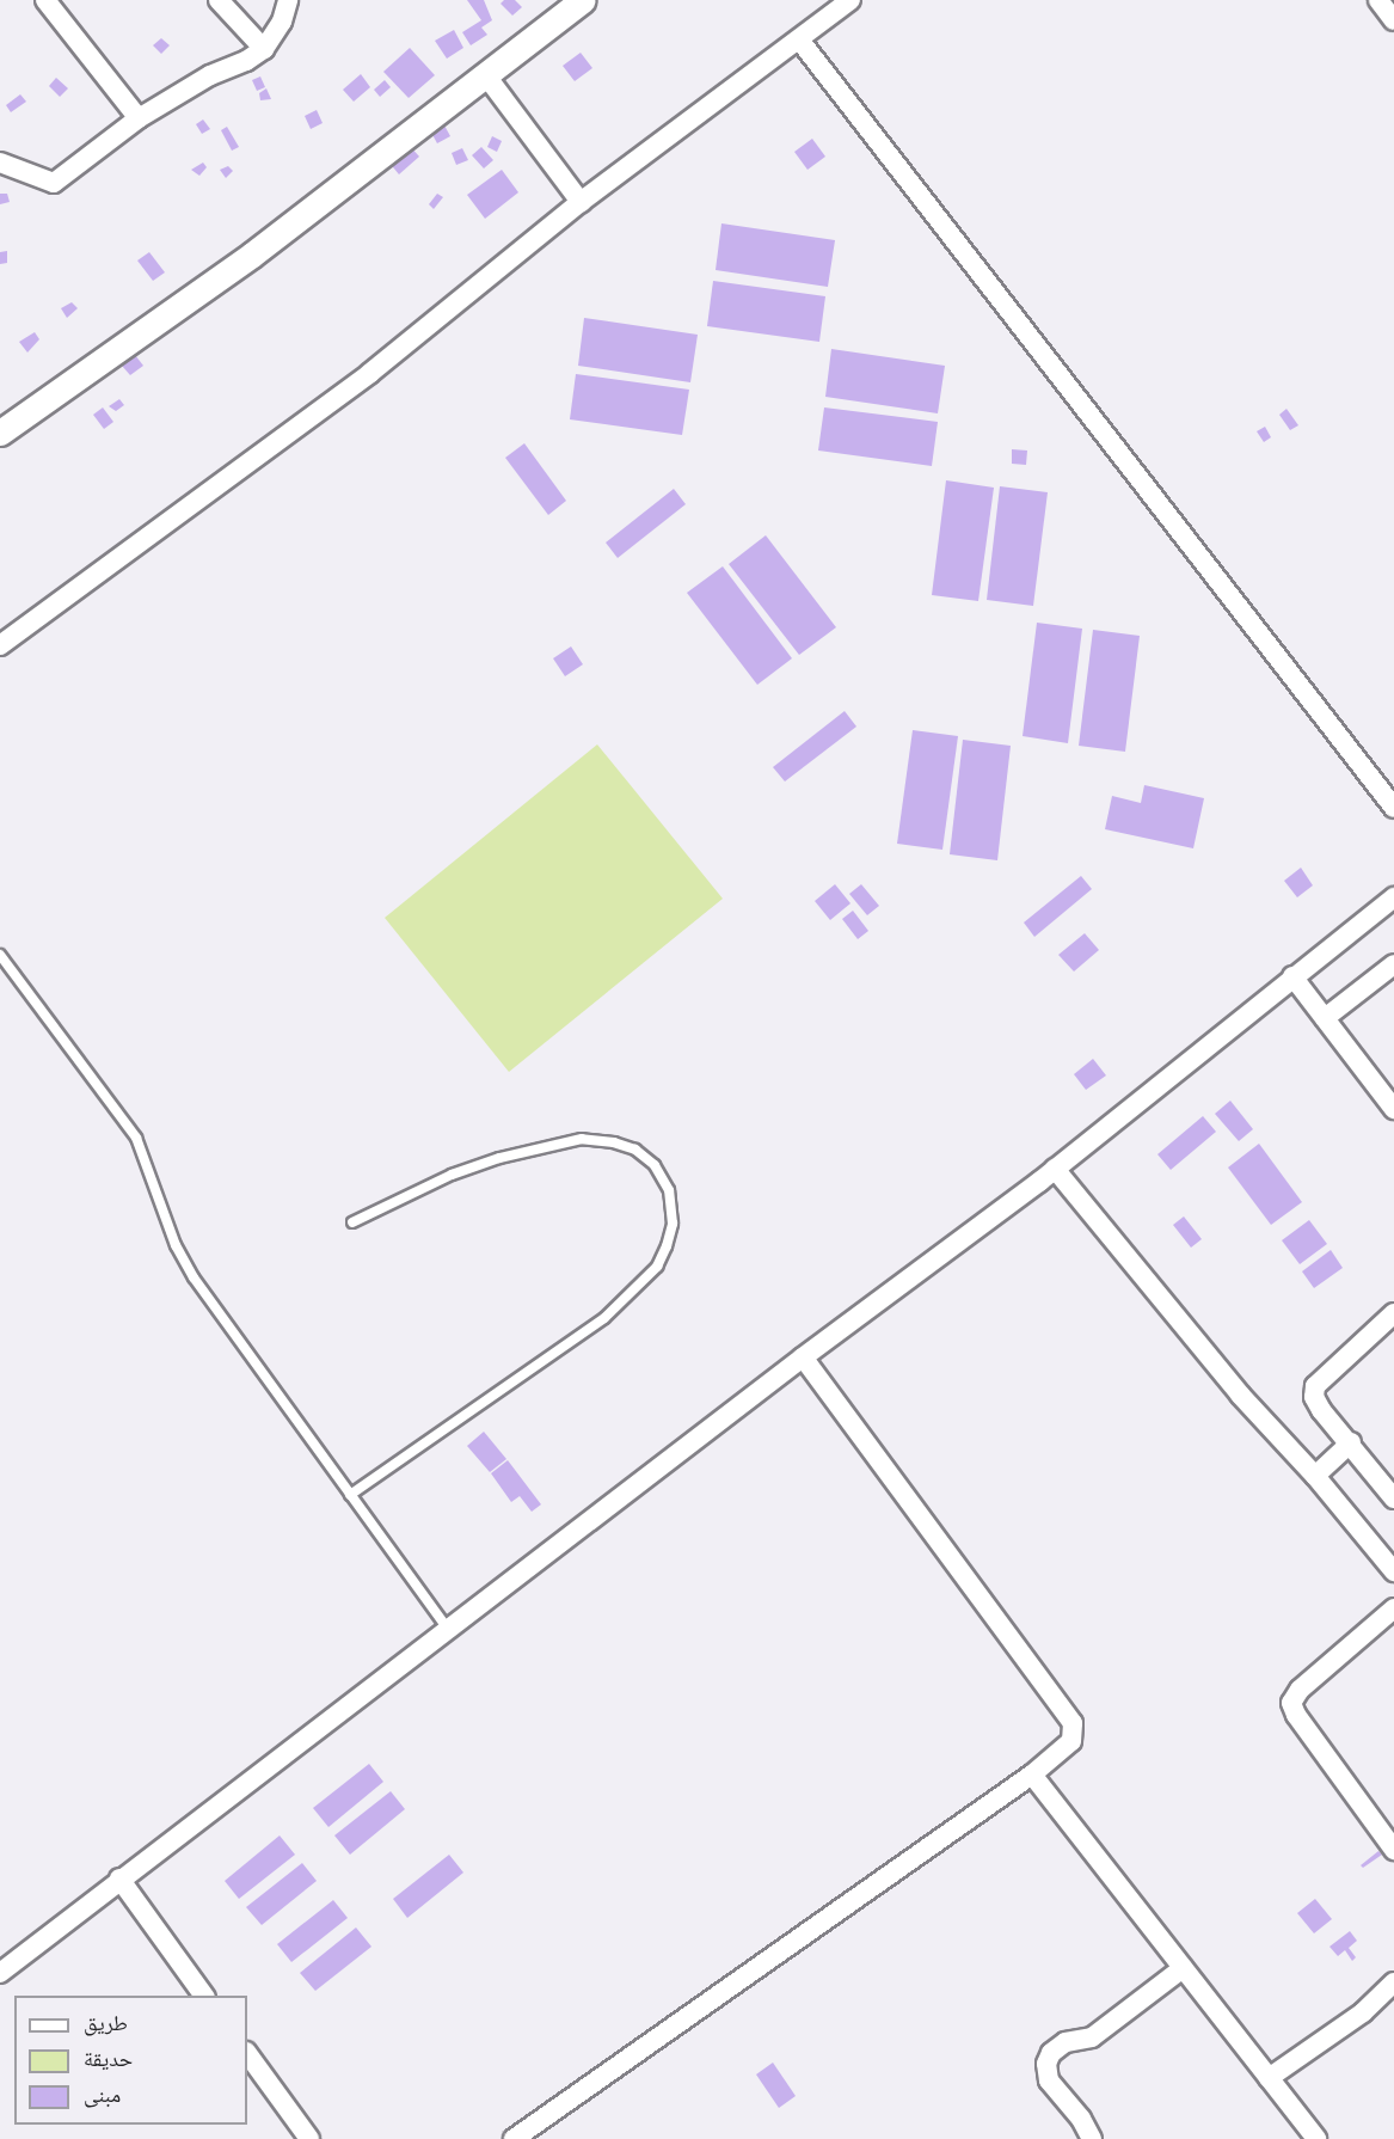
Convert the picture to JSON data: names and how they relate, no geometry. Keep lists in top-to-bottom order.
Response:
{
  "legend": ["طريق", "حديقة", "مبنى"]
}
